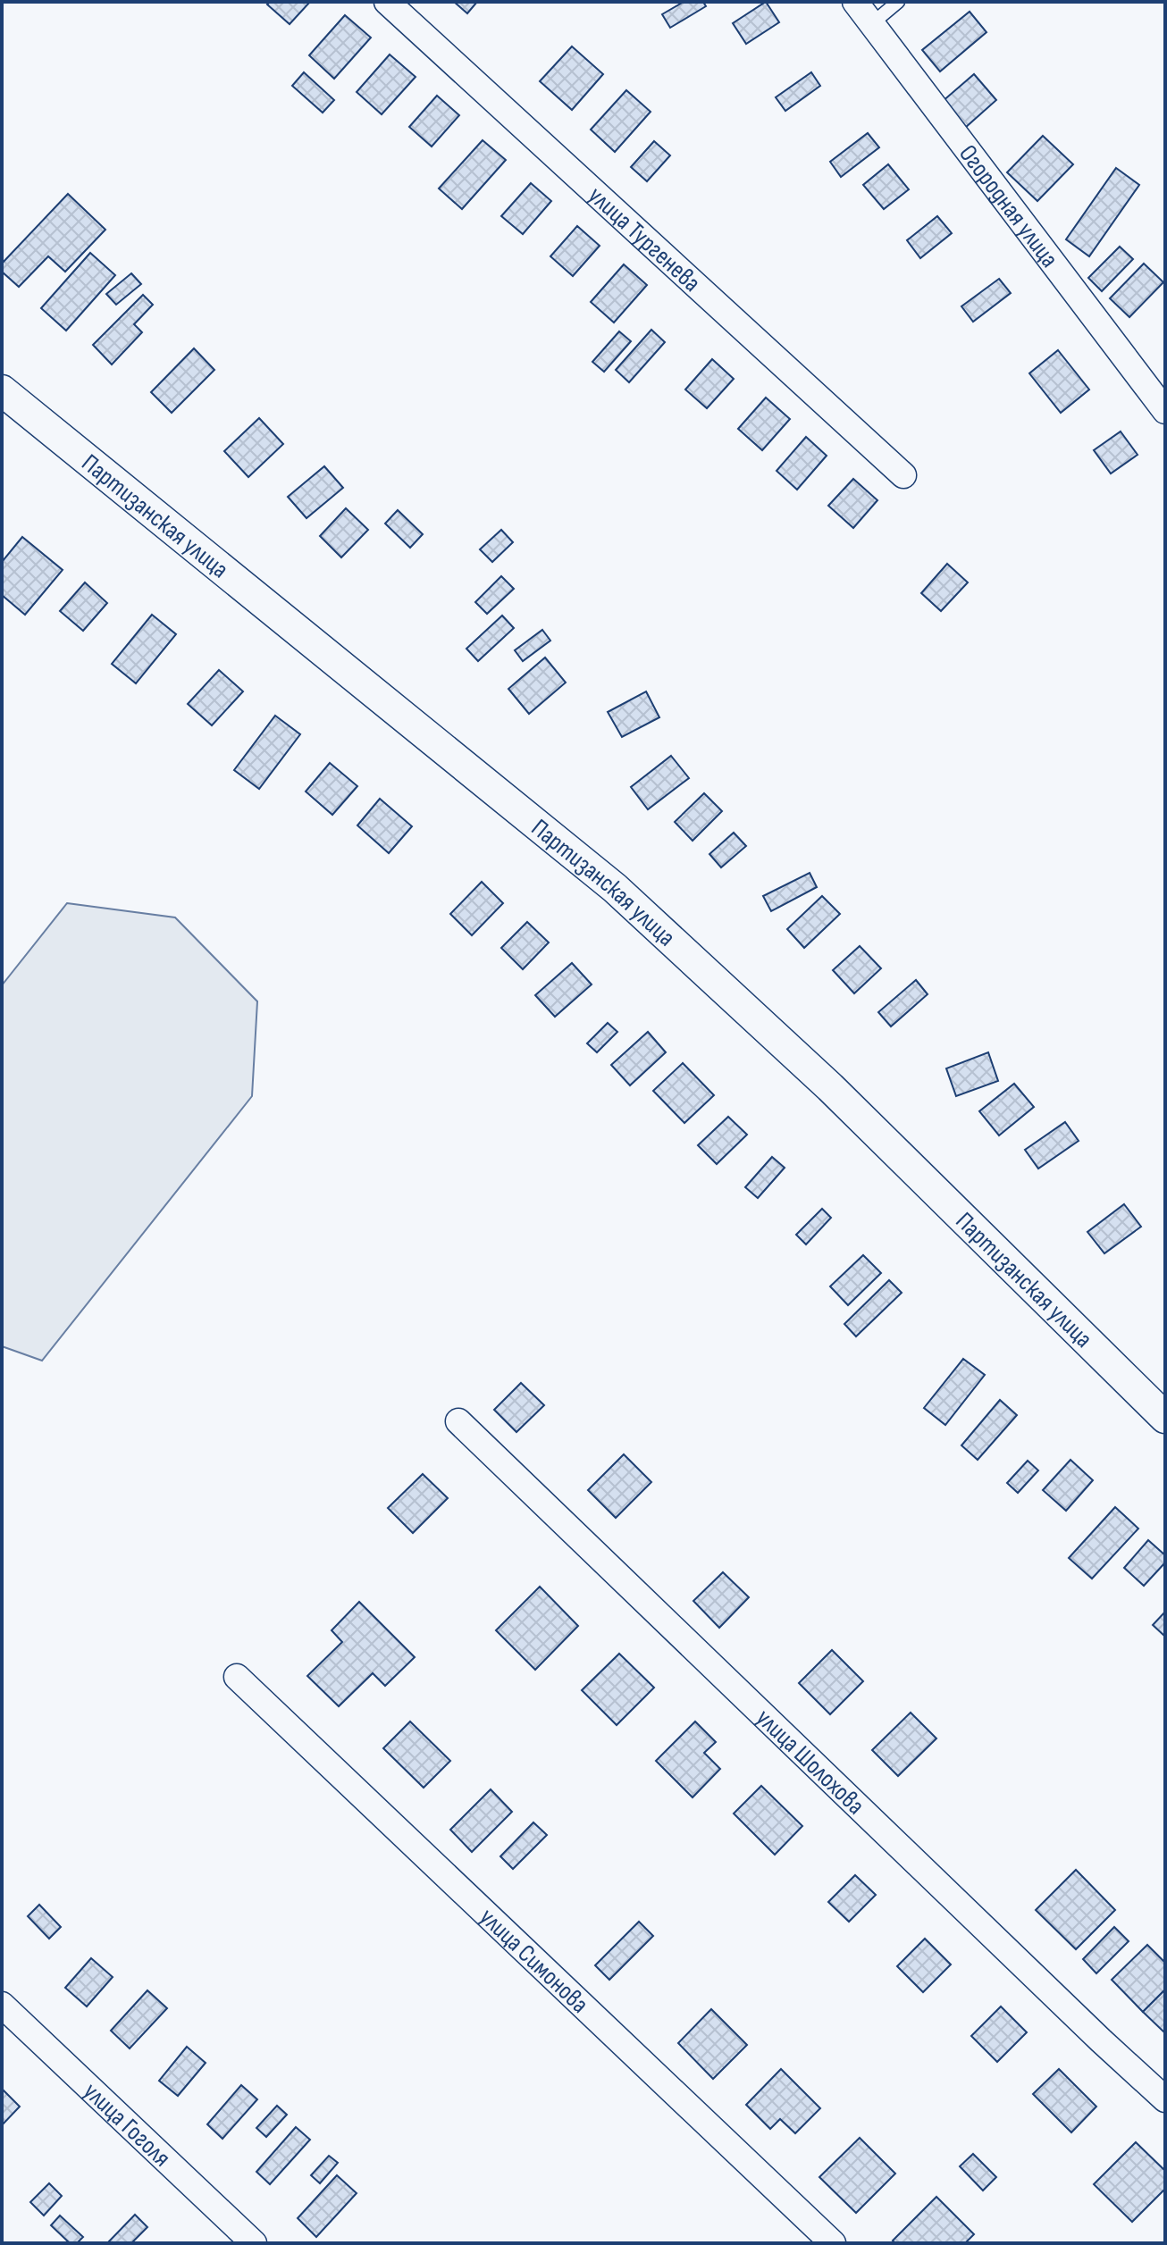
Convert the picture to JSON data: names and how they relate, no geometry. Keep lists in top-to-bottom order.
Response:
{
  "streets": {
    "street": [
      "Огородная улица",
      "улица Тургенева",
      "Партизанская улица",
      "улица Шолохова",
      "улица Симонова",
      "улица Гоголя"
    ]
  }
}
